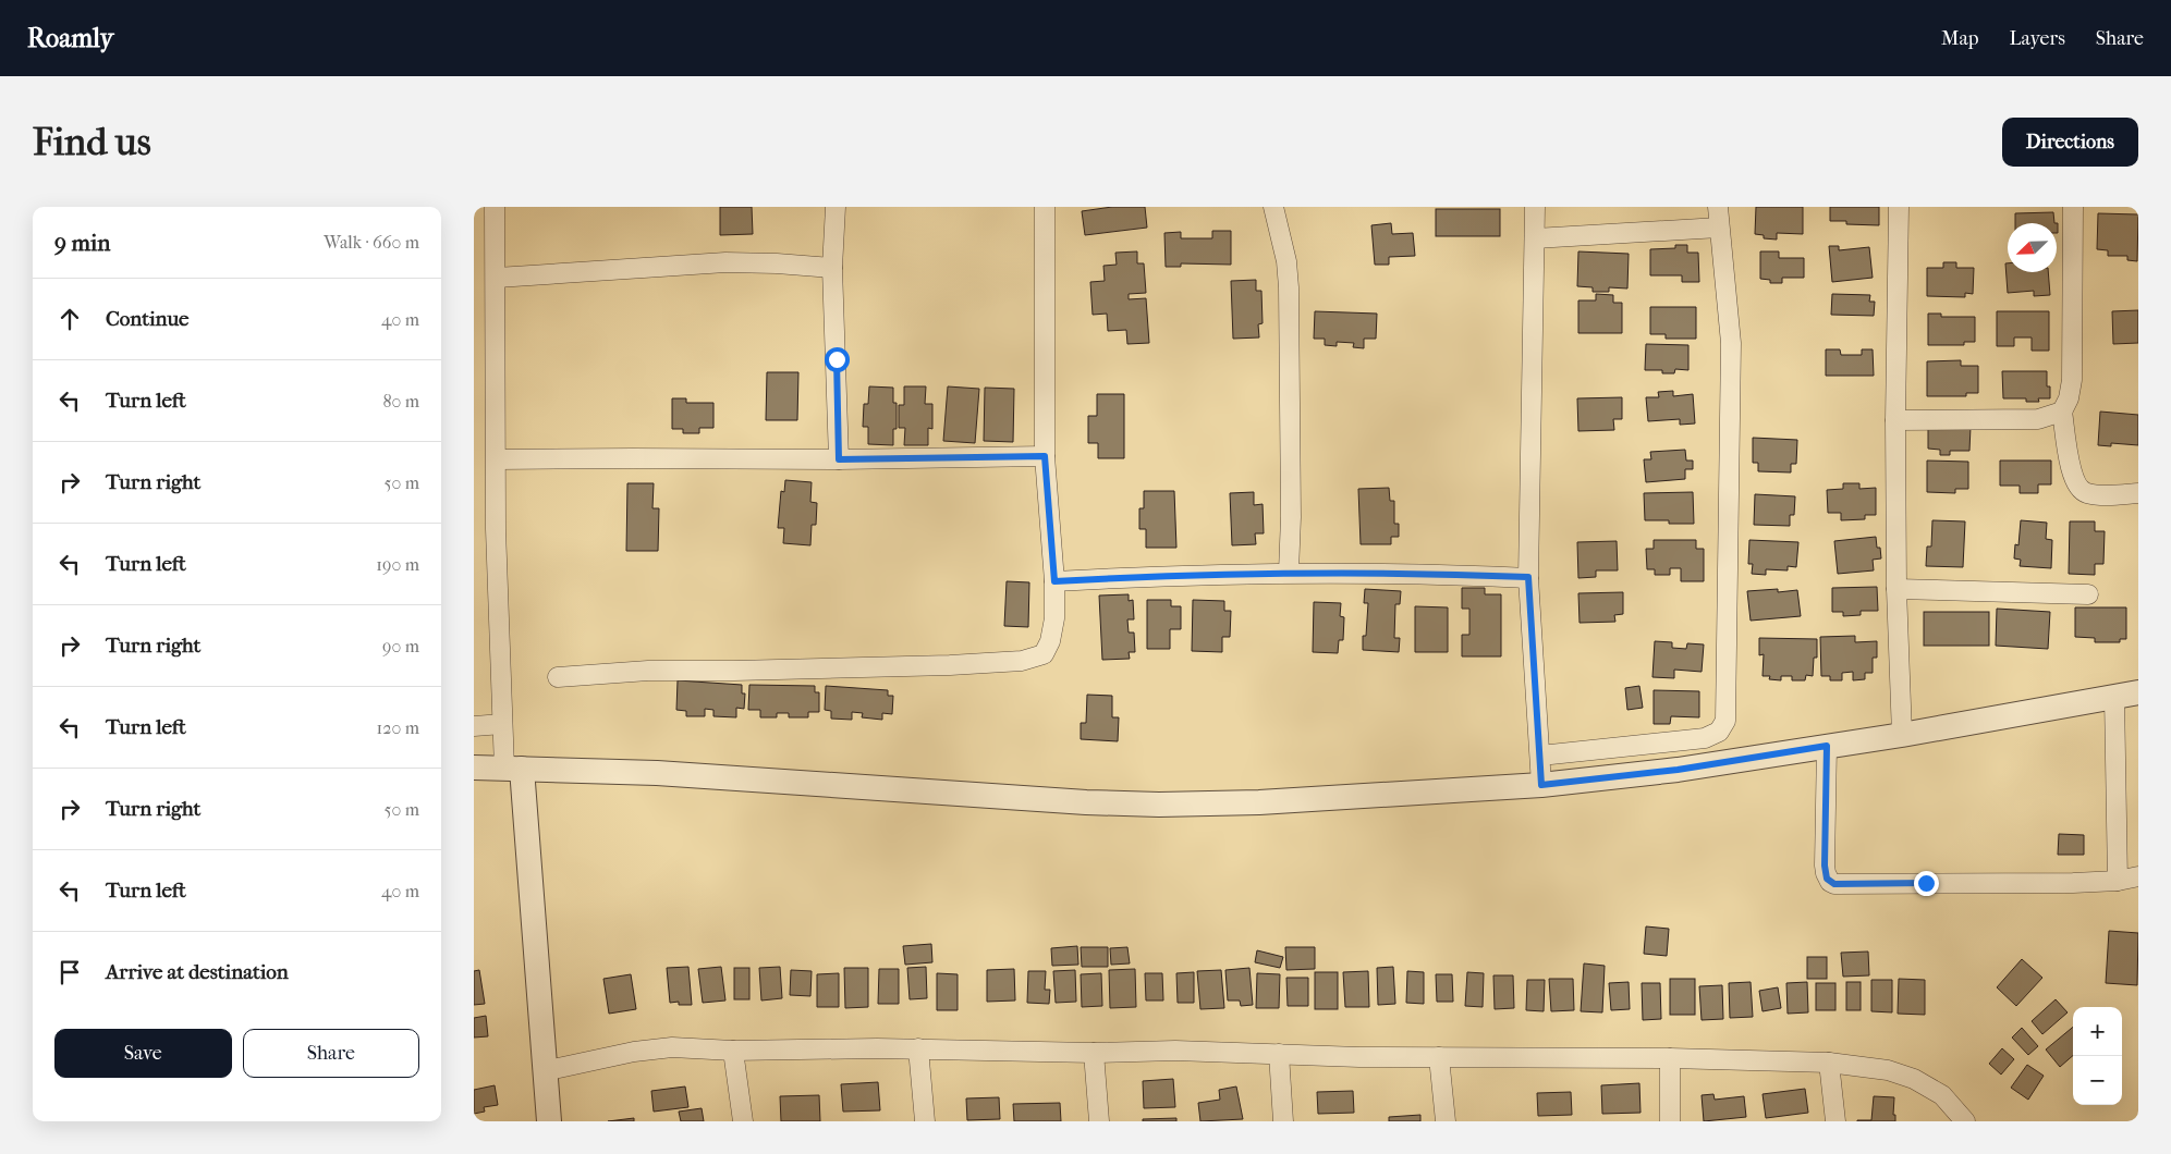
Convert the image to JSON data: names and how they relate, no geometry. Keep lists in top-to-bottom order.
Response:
{
  "north": "bottom left",
  "page": {
    "header": "Roamly",
    "nav": ["Map", "Layers", "Share"],
    "buttons": [
      "Directions",
      ["Save", "Share"]
    ],
    "title": "Find us",
    "heading": ["9 min", "Walk · 660 m"],
    "list": [
      ["Continue", "40 m"],
      ["Turn left", "80 m"],
      ["Turn right", "50 m"],
      ["Turn left", "190 m"],
      ["Turn right", "90 m"],
      ["Turn left", "120 m"],
      ["Turn right", "50 m"],
      ["Turn left", "40 m"],
      "Arrive at destination"
    ],
    "map_buttons": ["+", "−"]
  }
}
